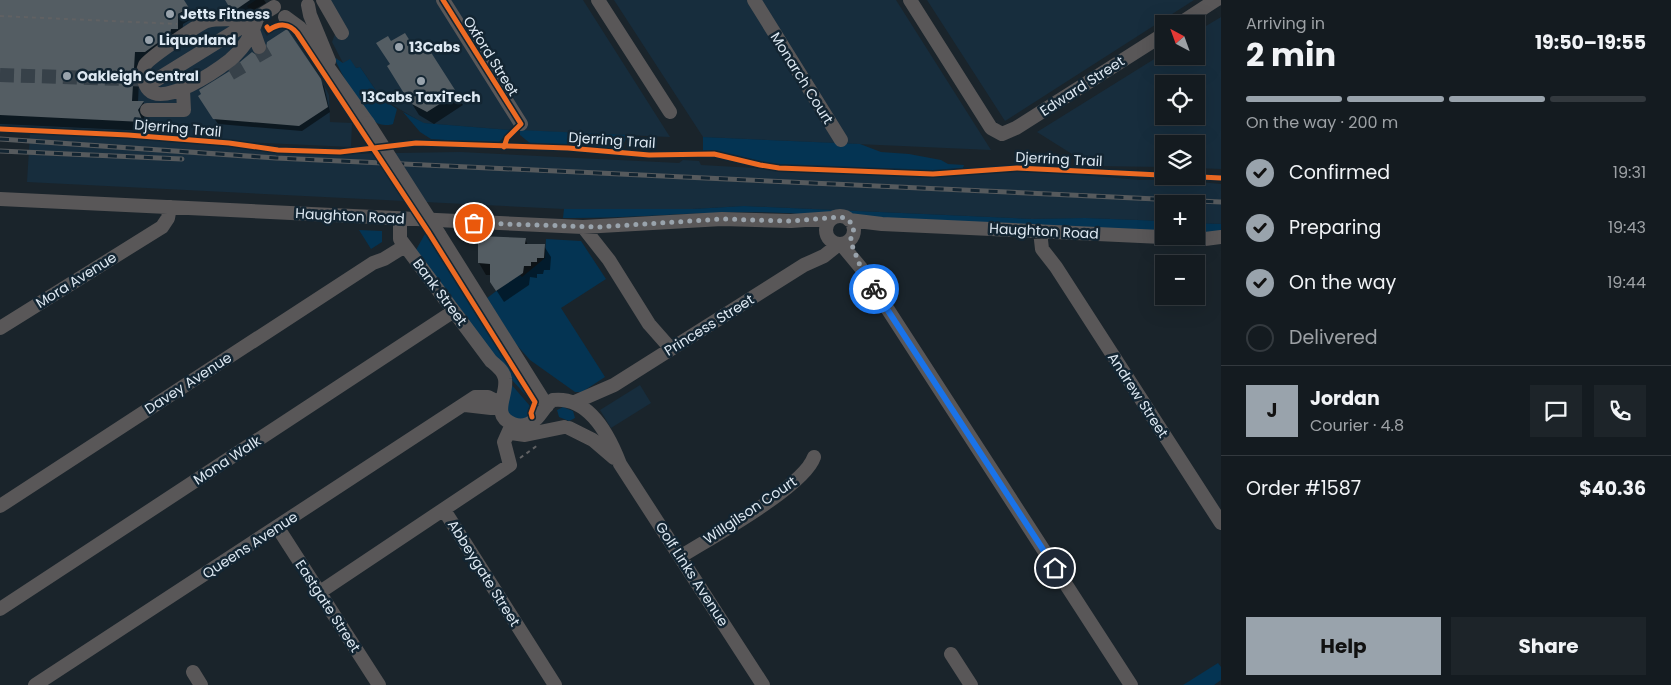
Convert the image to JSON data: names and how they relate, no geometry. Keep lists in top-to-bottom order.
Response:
{
  "streets": {
    "street": [
      "Oxford Street",
      "Monarch Court",
      "Edward Street",
      "Haughton Road",
      "Mora Avenue",
      "Bank Street",
      "Princess Street",
      "Davey Avenue",
      "Andrew Street",
      "Mona Walk",
      "Willgilson Court",
      "Queens Avenue",
      "Abbeygate Street",
      "Golf Links Avenue",
      "Eastgate Street"
    ],
    "cycle path": ["Djerring Trail"]
  },
  "crossings": [
    ["Haughton Road", "Mora Avenue"],
    ["Haughton Road", "Princess Street"],
    ["Haughton Road", "Andrew Street"],
    ["Bank Street", "Davey Avenue"],
    ["Bank Street", "Mona Walk"],
    ["Bank Street", "Queens Avenue"],
    ["Princess Street", "Golf Links Avenue"],
    ["Willgilson Court", "Golf Links Avenue"],
    ["Queens Avenue", "Eastgate Street"],
    ["Abbeygate Street", "Eastgate Street"]
  ],
  "places": [
    "Jetts Fitness",
    "Liquorland",
    "13Cabs",
    "Oakleigh Central",
    "13Cabs TaxiTech"
  ],
  "north": "top left",
  "page": {
    "heading": ["2 min", "Arriving in", "19:50–19:55"],
    "panel": [
      "Jordan",
      "Courier · 4.8",
      "Order #1587",
      "$40.36"
    ],
    "map_buttons": ["+", "−"],
    "bar": "On the way · 200 m",
    "list": [
      ["Confirmed", "19:31"],
      ["Preparing", "19:43"],
      ["On the way", "19:44"],
      "Delivered"
    ],
    "round": "J",
    "buttons": ["Help", "Share"]
  }
}
